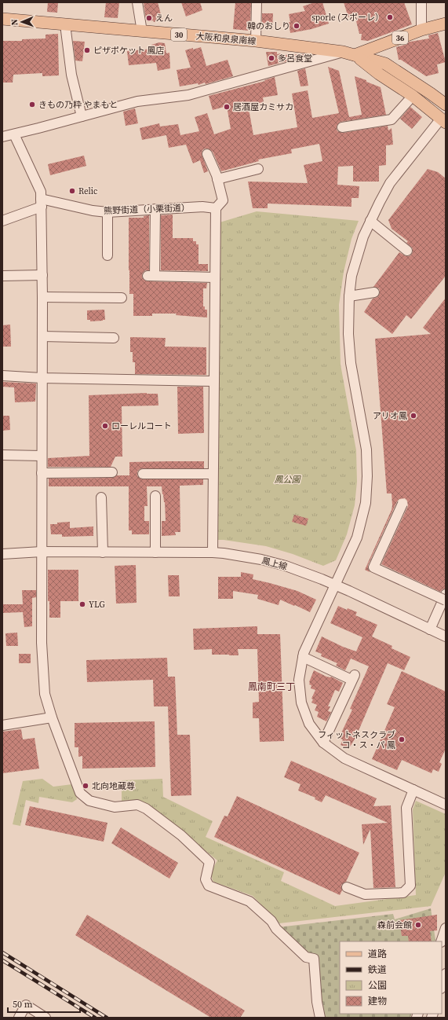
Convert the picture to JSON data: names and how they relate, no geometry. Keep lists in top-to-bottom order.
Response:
{
  "streets": {
    "main road": ["30", "36", "大阪和泉泉南線"],
    "street": ["熊野街道（小栗街道）", "鳳上線"]
  },
  "crossings": [
    ["36", "大阪和泉泉南線"]
  ],
  "districts": ["鳳南町三丁"],
  "parks": ["鳳公園"],
  "places": [
    "sporle (スポーレ）",
    "えん",
    "韓のおしり",
    "ピザポケット 鳳店",
    "多呂食堂",
    "きもの乃粋 やまもと",
    "居酒屋カミサカ",
    "Relic",
    "アリオ鳳",
    "ローレルコート",
    "YLG",
    "フィットネスクラブ コ・ス・パ 鳳",
    "北向地蔵尊",
    "森前会館"
  ],
  "legend": [
    "道路",
    "鉄道",
    "公園",
    "建物"
  ],
  "scale_bar": "50 m",
  "north": "left"
}
